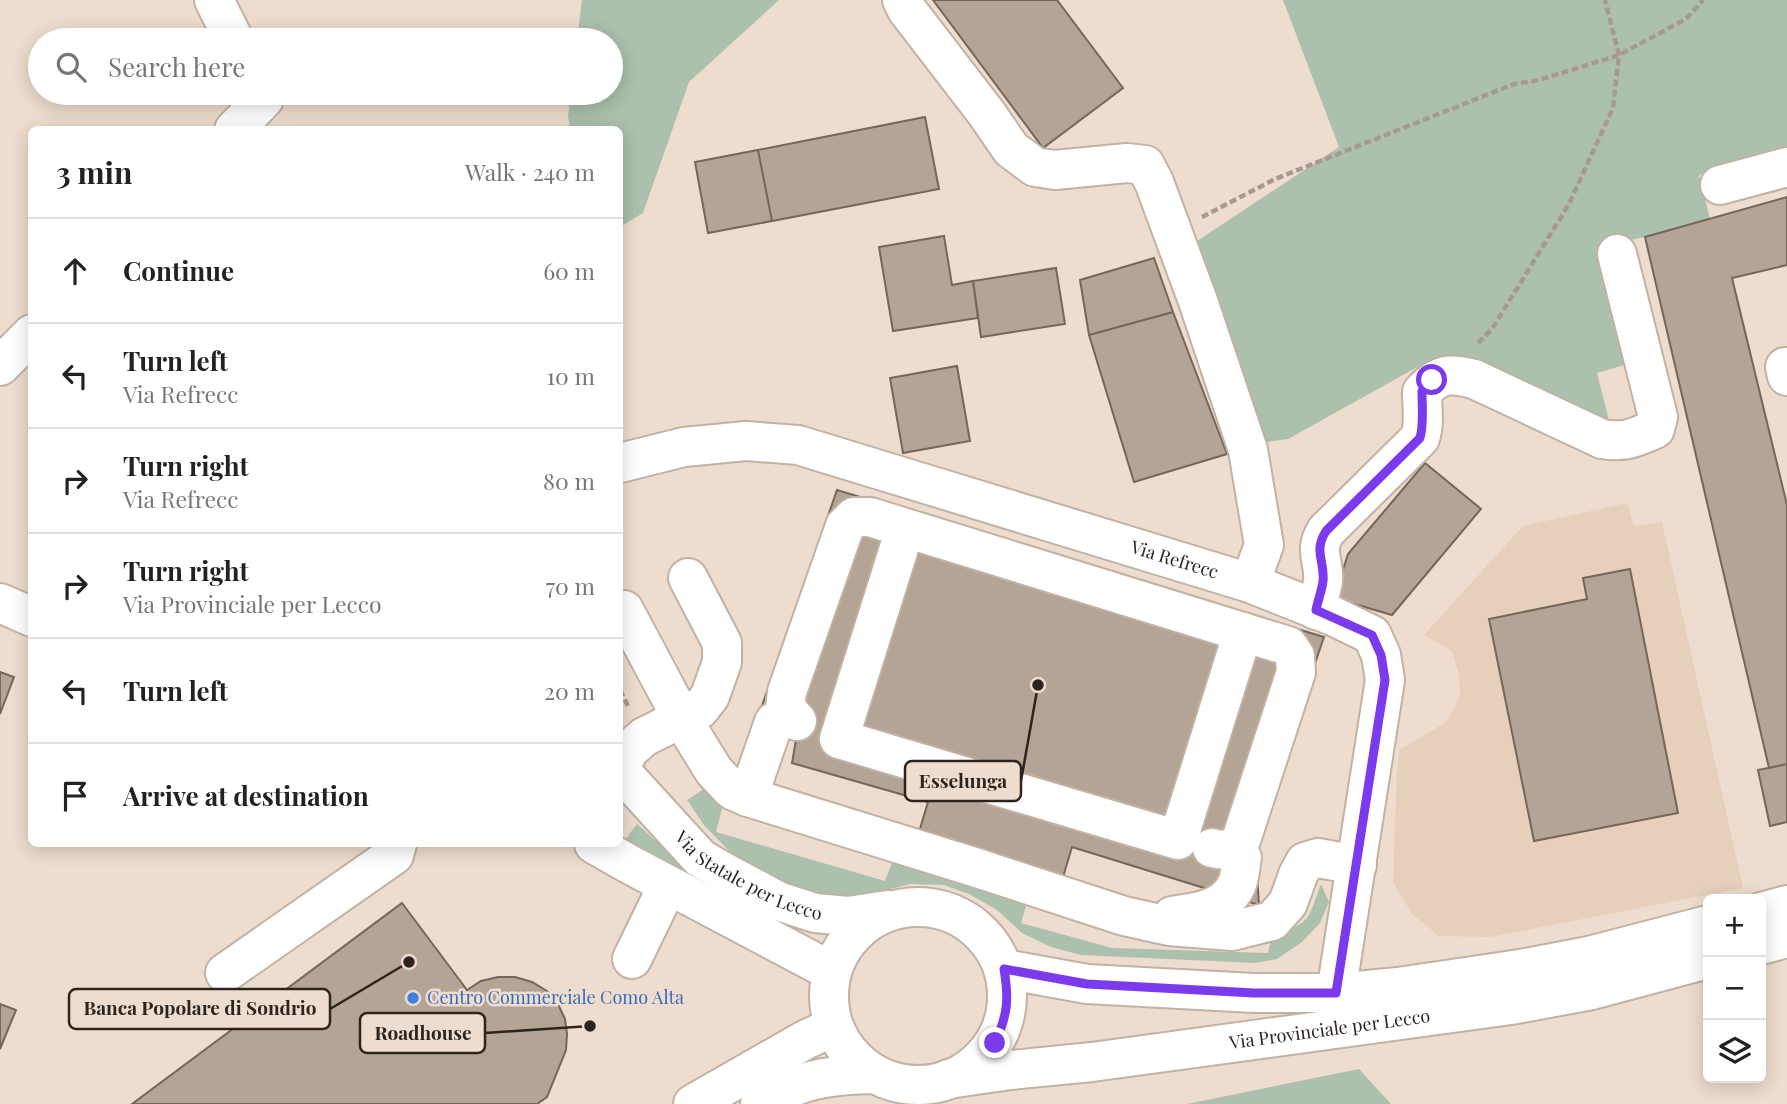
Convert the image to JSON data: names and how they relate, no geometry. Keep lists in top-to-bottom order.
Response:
{
  "streets": {
    "main road": ["Via Refrecc", "Via Statale per Lecco", "Via Provinciale per Lecco"]
  },
  "crossings": [
    ["Via Refrecc", "Via Provinciale per Lecco"],
    ["Via Statale per Lecco", "Via Provinciale per Lecco"]
  ],
  "places": [
    "Esselunga",
    "Banca Popolare di Sondrio",
    "Centro Commerciale Como Alta",
    "Roadhouse"
  ],
  "page": {
    "search": "Search here",
    "heading": ["3 min", "Walk · 240 m"],
    "list": [
      ["Continue", "60 m"],
      ["Turn left", "Via Refrecc", "10 m"],
      ["Turn right", "Via Refrecc", "80 m"],
      ["Turn right", "Via Provinciale per Lecco", "70 m"],
      ["Turn left", "20 m"],
      "Arrive at destination"
    ],
    "map_buttons": ["+", "−"]
  }
}
